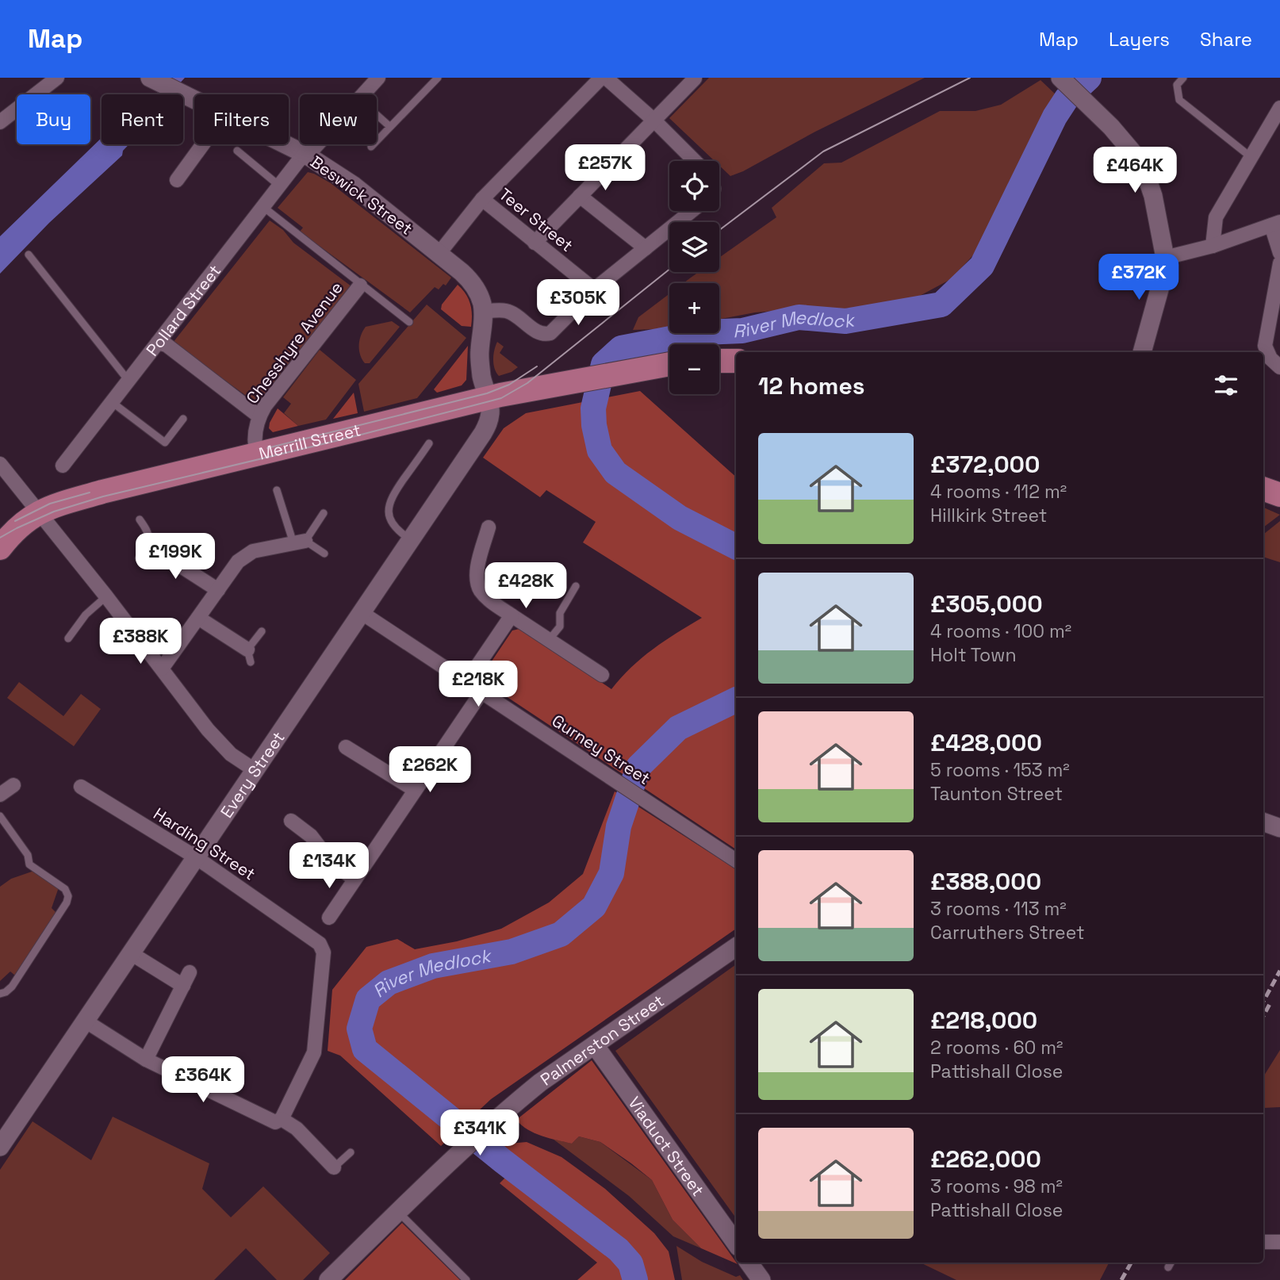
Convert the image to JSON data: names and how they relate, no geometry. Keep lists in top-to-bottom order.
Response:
{
  "streets": {
    "main road": ["Merrill Street"],
    "street": [
      "Beswick Street",
      "Teer Street",
      "Pollard Street",
      "Chesshyre Avenue",
      "Gurney Street",
      "Every Street",
      "Harding Street",
      "Palmerston Street",
      "Viaduct Street"
    ]
  },
  "crossings": [
    ["Beswick Street", "Pollard Street"],
    ["Beswick Street", "Every Street"],
    ["Chesshyre Avenue", "Merrill Street"],
    ["Merrill Street", "Every Street"],
    ["Gurney Street", "Every Street"],
    ["Every Street", "Harding Street"],
    ["Palmerston Street", "Viaduct Street"]
  ],
  "water": ["River Medlock"],
  "page": {
    "header": "Map",
    "nav": ["Map", "Layers", "Share"],
    "chip": [
      "Buy",
      "Rent",
      "Filters",
      "New"
    ],
    "price": [
      "£257K",
      "£464K",
      "£372K",
      "£305K",
      "£199K",
      "£428K",
      "£388K",
      "£218K",
      "£262K",
      "£134K",
      "£364K",
      "£341K"
    ],
    "map_buttons": ["+", "−"],
    "heading": "12 homes",
    "list": [
      {
        "name": "£372,000",
        "note": "4 rooms · 112 m² · Hillkirk Street"
      },
      {
        "name": "£305,000",
        "note": "4 rooms · 100 m² · Holt Town"
      },
      {
        "name": "£428,000",
        "note": "5 rooms · 153 m² · Taunton Street"
      },
      {
        "name": "£388,000",
        "note": "3 rooms · 113 m² · Carruthers Street"
      },
      {
        "name": "£218,000",
        "note": "2 rooms · 60 m² · Pattishall Close"
      },
      {
        "name": "£262,000",
        "note": "3 rooms · 98 m² · Pattishall Close"
      }
    ]
  }
}
